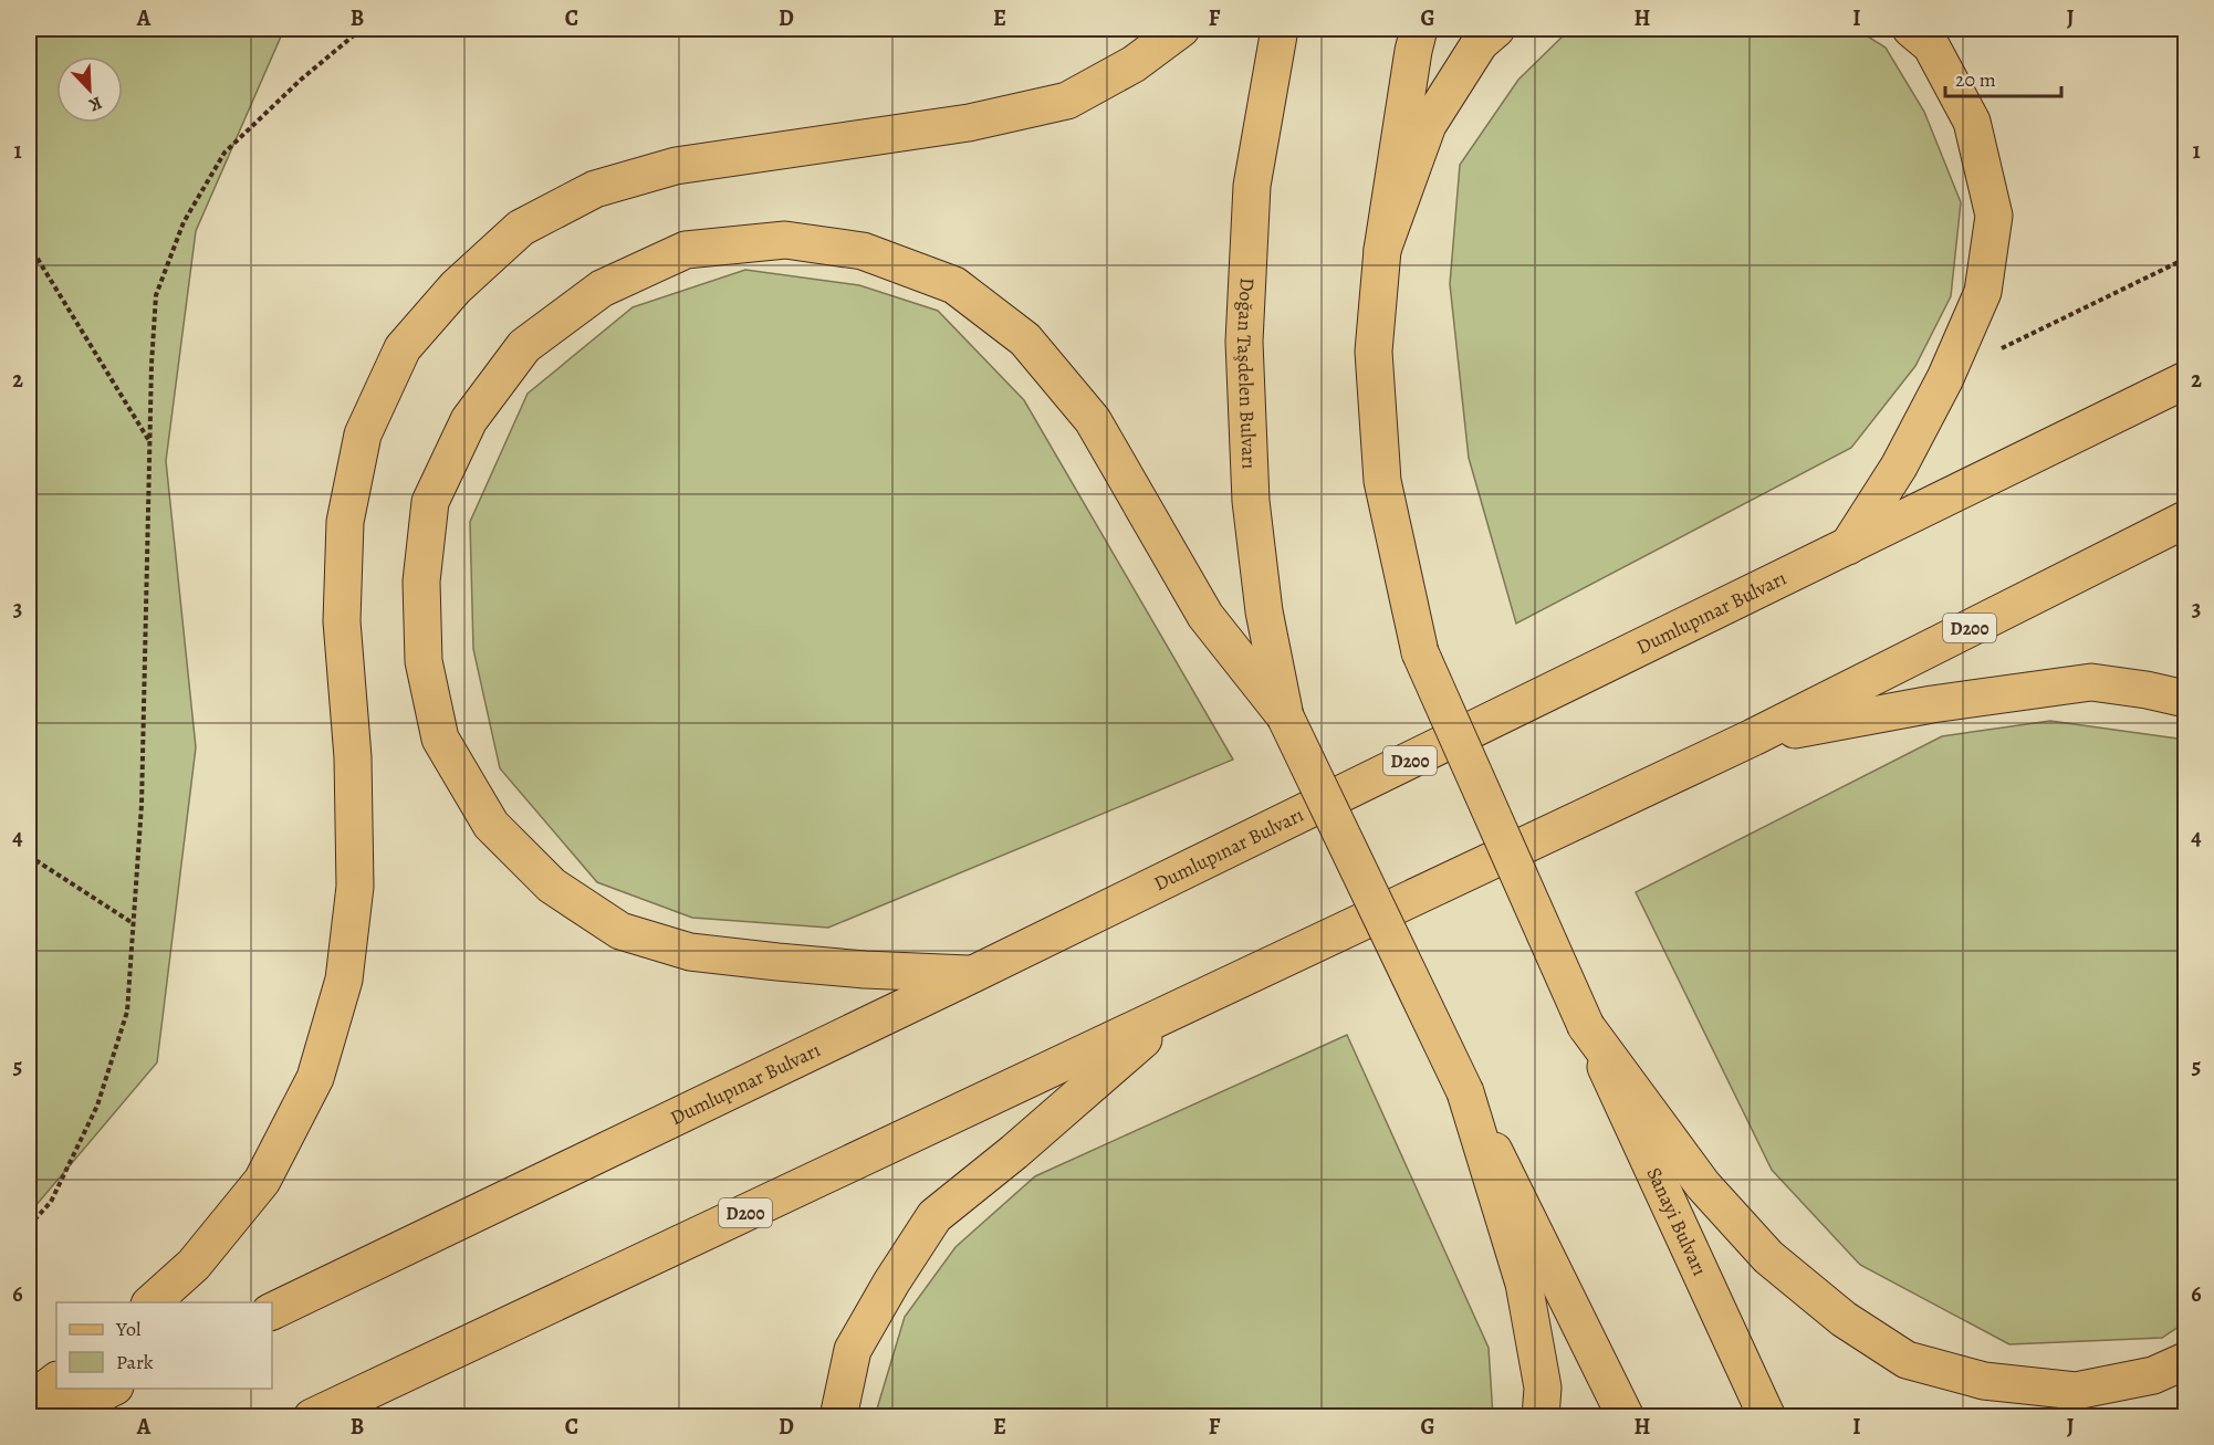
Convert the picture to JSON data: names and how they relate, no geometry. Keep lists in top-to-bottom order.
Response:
{
  "streets": {
    "main road": [
      "Doğan Taşdelen Bulvarı",
      "Dumlupınar Bulvarı",
      "D200",
      "Sanayi Bulvarı"
    ]
  },
  "legend": ["Yol", "Park"],
  "scale_bar": "20 m",
  "north": "bottom right",
  "grid": {
    "columns": [
      "A",
      "B",
      "C",
      "D",
      "E",
      "F",
      "G",
      "H",
      "I",
      "J"
    ],
    "rows": [
      "1",
      "2",
      "3",
      "4",
      "5",
      "6"
    ]
  }
}
